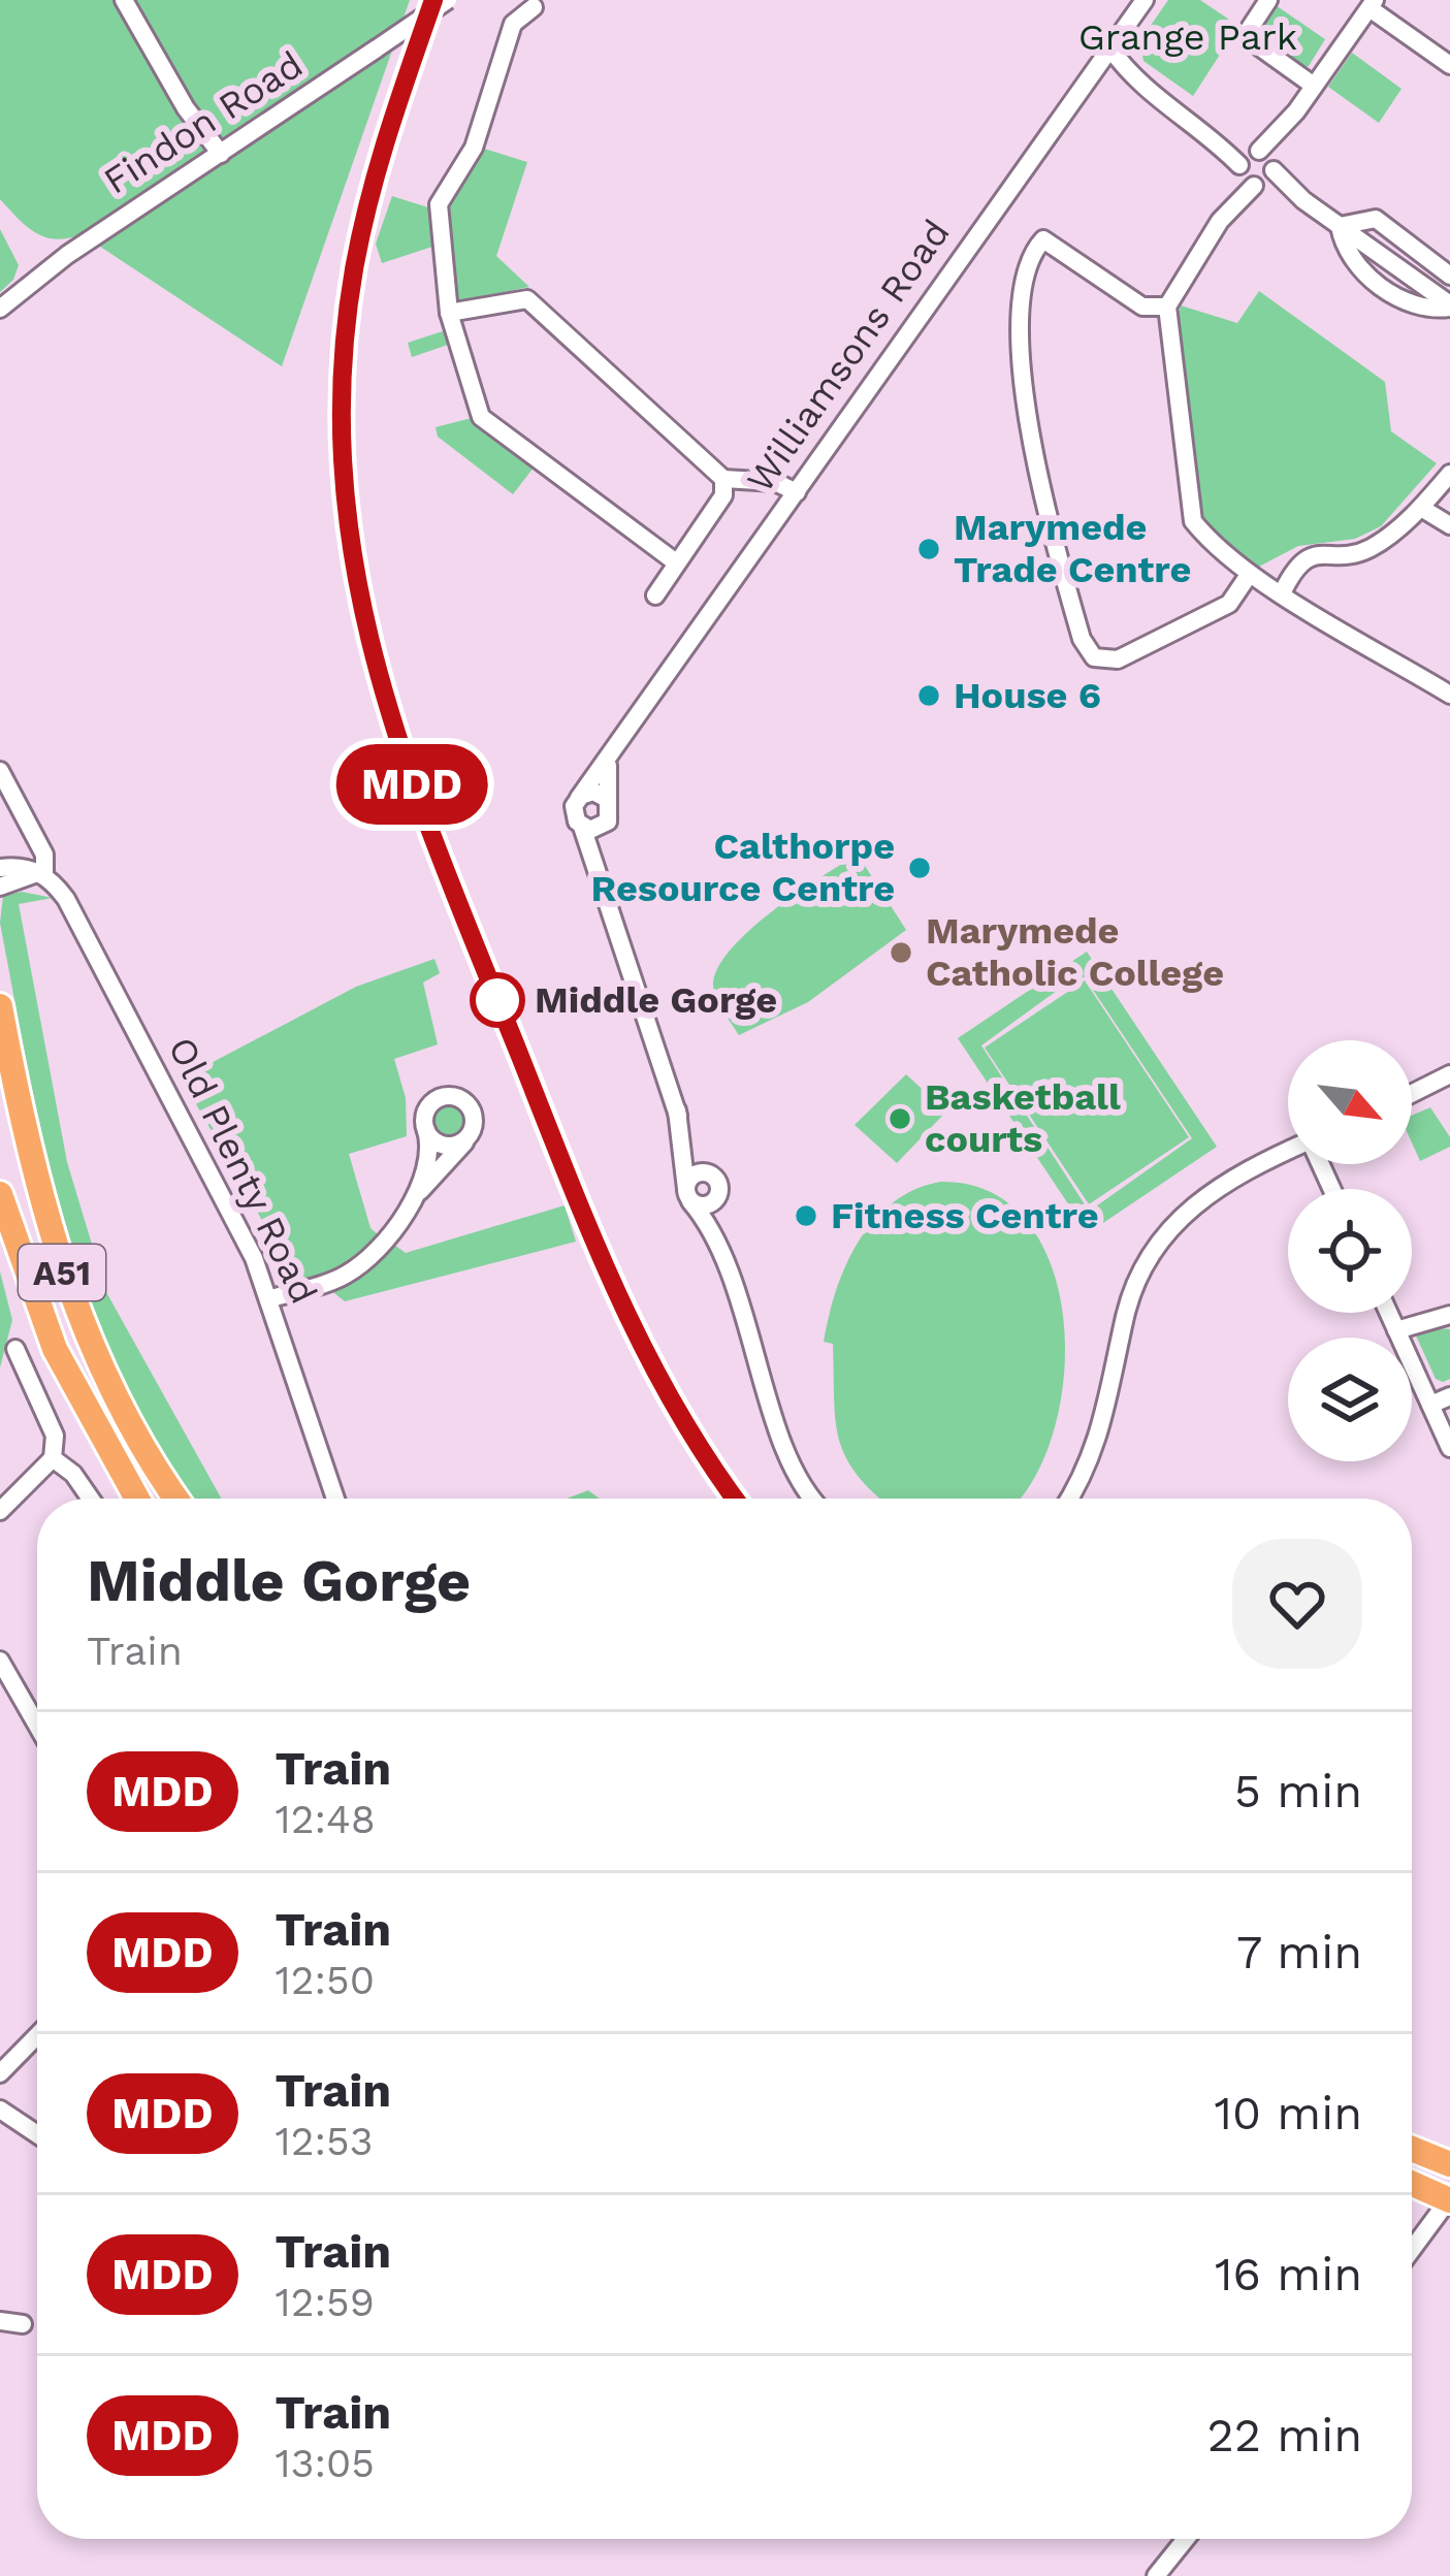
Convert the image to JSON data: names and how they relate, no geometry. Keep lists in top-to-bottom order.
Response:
{
  "streets": {
    "highway": ["A51"],
    "street": ["Findon Road", "Williamsons Road", "Old Plenty Road"]
  },
  "parks": ["Grange Park"],
  "places": [
    "Marymede Trade Centre",
    "House 6",
    "Calthorpe Resource Centre",
    "Marymede Catholic College",
    "Middle Gorge",
    "Basketball courts",
    "Fitness Centre"
  ],
  "north": "bottom right",
  "page": {
    "on_map": "MDD",
    "heading": ["Middle Gorge", "Train"],
    "list": [
      {
        "mark": "MDD",
        "name": "Train",
        "note": "12:48",
        "value": "5 min"
      },
      {
        "mark": "MDD",
        "name": "Train",
        "note": "12:50",
        "value": "7 min"
      },
      {
        "mark": "MDD",
        "name": "Train",
        "note": "12:53",
        "value": "10 min"
      },
      {
        "mark": "MDD",
        "name": "Train",
        "note": "12:59",
        "value": "16 min"
      },
      {
        "mark": "MDD",
        "name": "Train",
        "note": "13:05",
        "value": "22 min"
      }
    ]
  }
}
